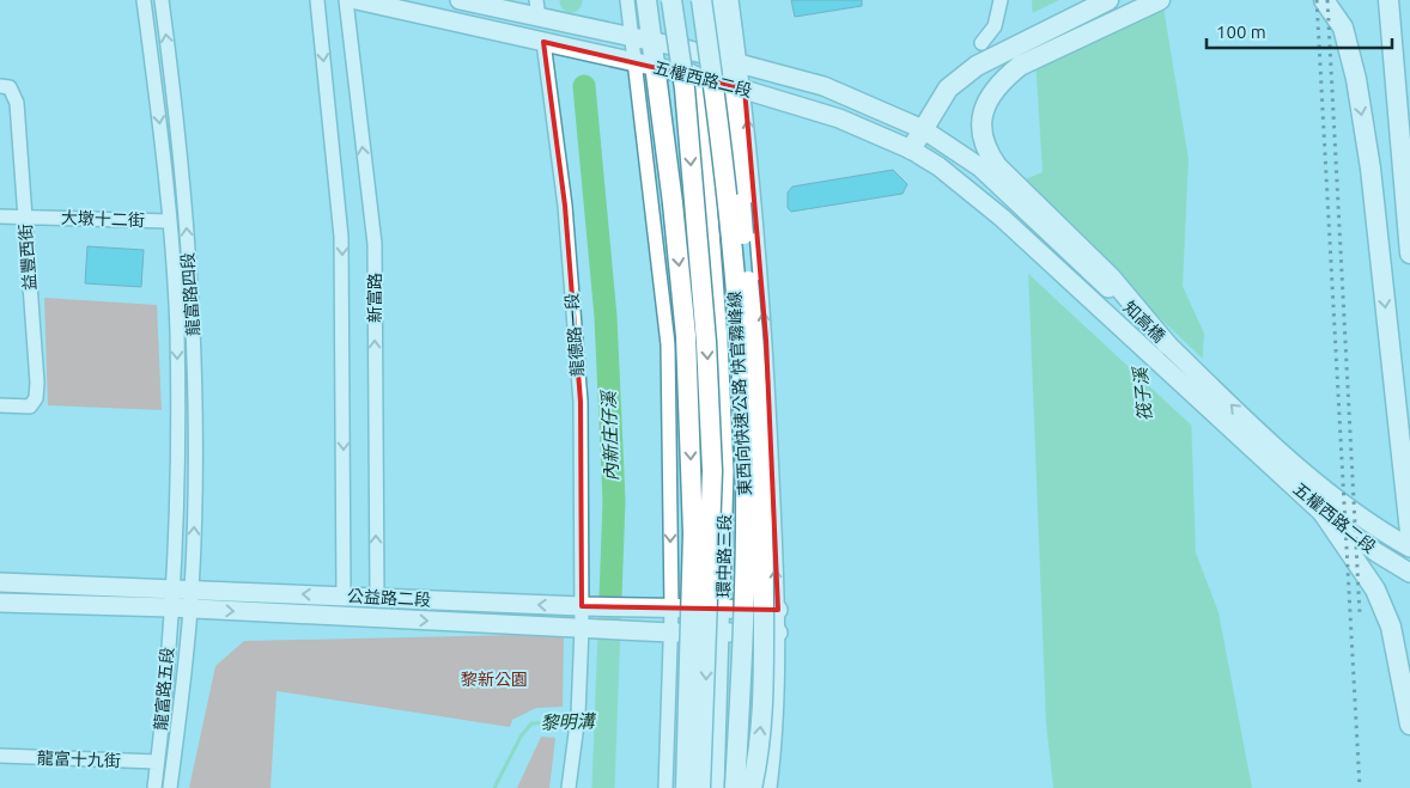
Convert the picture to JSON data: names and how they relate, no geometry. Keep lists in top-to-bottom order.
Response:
{
  "streets": {
    "highway": ["東西向快速公路 快官霧峰線"],
    "main road": ["五權西路二段", "知高橋", "公益路二段"],
    "street": [
      "大墩十二街",
      "益豐西街",
      "龍富路四段",
      "新富路",
      "龍德路一段",
      "環中路三段",
      "龍富路五段",
      "龍富十九街"
    ]
  },
  "crossings": [
    ["五權西路二段", "知高橋"],
    ["五權西路二段", "龍德路一段"],
    ["五權西路二段", "環中路三段"],
    ["大墩十二街", "益豐西街"],
    ["大墩十二街", "龍富路四段"],
    ["龍富路四段", "公益路二段"],
    ["龍富路四段", "龍富路五段"],
    ["新富路", "公益路二段"],
    ["龍德路一段", "公益路二段"],
    ["環中路三段", "公益路二段"],
    ["公益路二段", "龍富路五段"],
    ["龍富路五段", "龍富十九街"]
  ],
  "water": ["筏子溪", "內新庄仔溪", "黎明溝"],
  "parks": ["黎新公園"],
  "scale_bar": "100 m"
}
